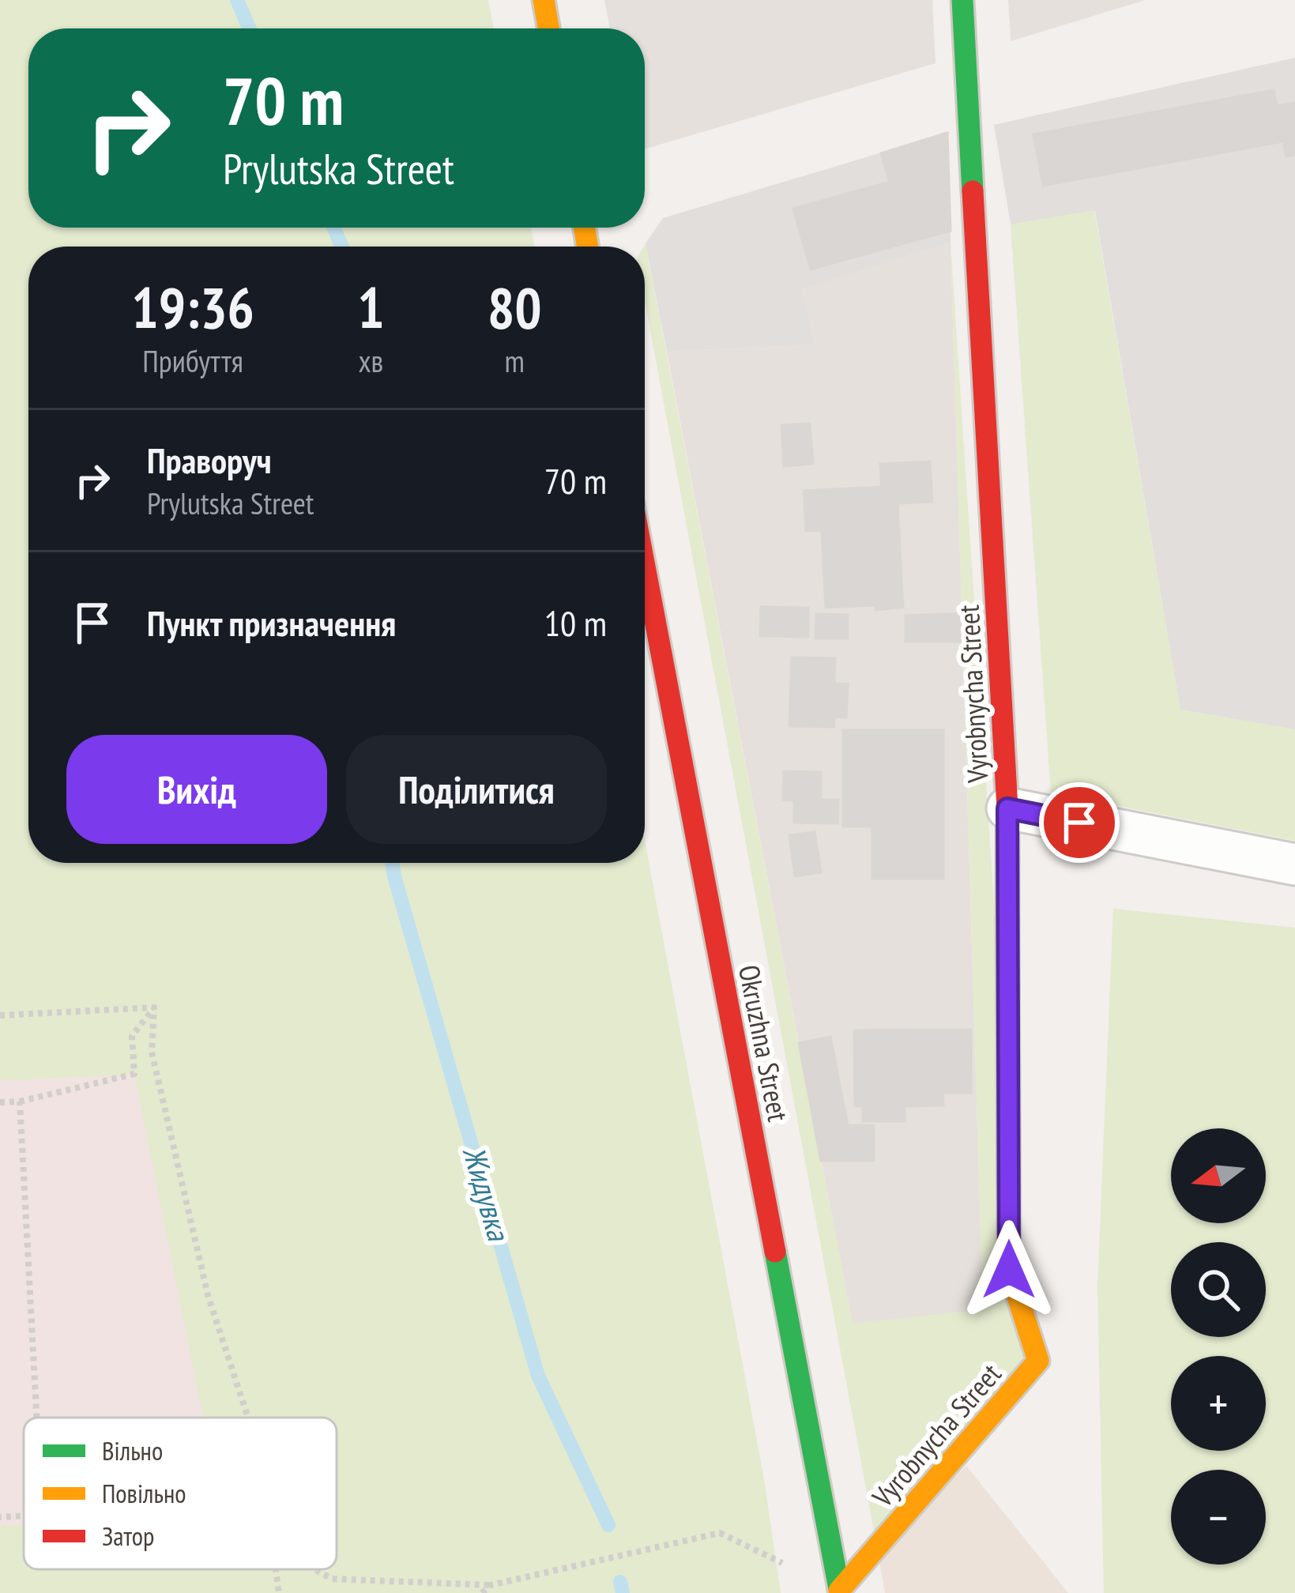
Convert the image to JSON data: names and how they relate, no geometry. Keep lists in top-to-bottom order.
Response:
{
  "streets": {
    "street": ["Vyrobnycha Street", "Okruzhna Street"]
  },
  "crossings": [
    ["Vyrobnycha Street", "Okruzhna Street"]
  ],
  "water": ["Жидувка"],
  "legend": ["Вільно", "Повільно", "Затор"],
  "north": "left",
  "page": {
    "turn": ["70 m", "Prylutska Street"],
    "eta": [
      "19:36",
      "Прибуття",
      "1",
      "хв",
      "80",
      "m"
    ],
    "list": [
      {
        "name": "Праворуч",
        "note": "Prylutska Street",
        "value": "70 m"
      },
      {
        "name": "Пункт призначення",
        "value": "10 m"
      }
    ],
    "buttons": ["Вихід", "Поділитися"],
    "map_buttons": ["+", "−"]
  }
}
